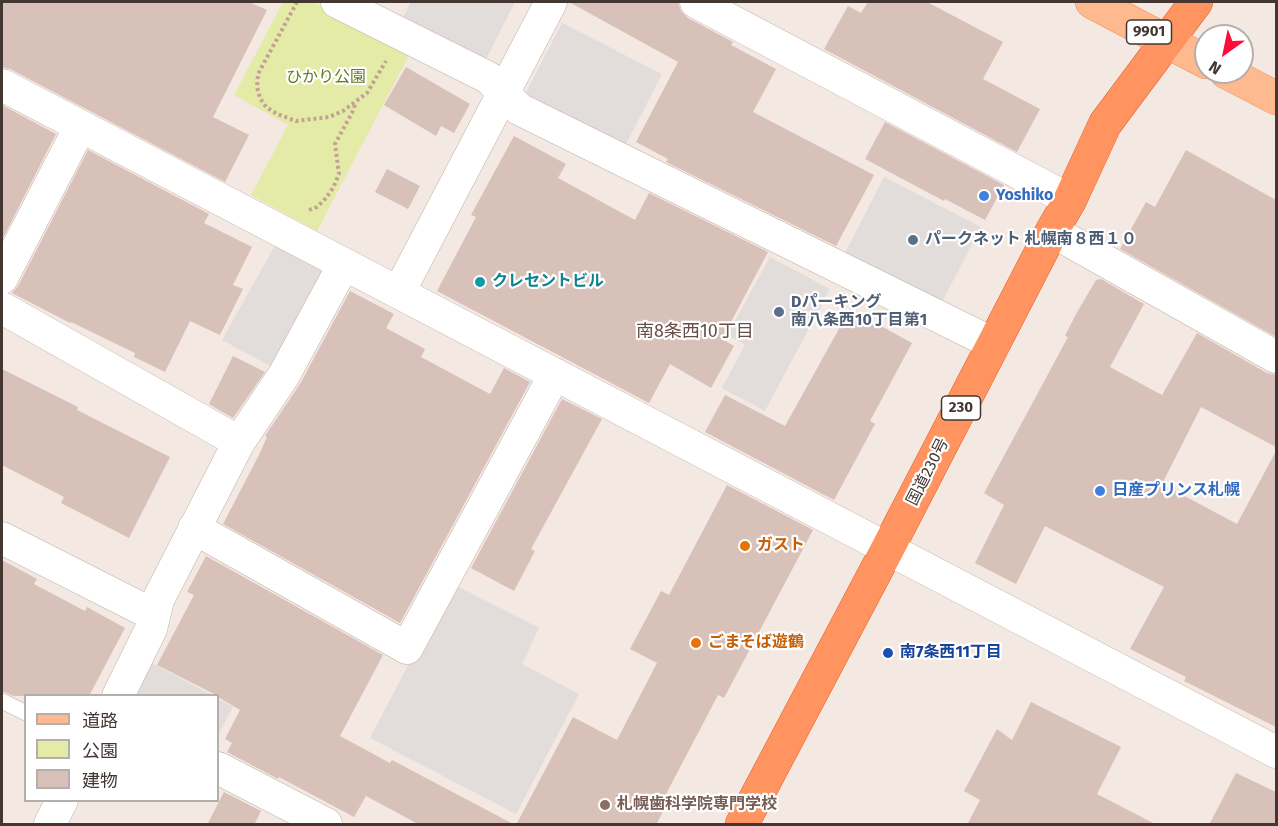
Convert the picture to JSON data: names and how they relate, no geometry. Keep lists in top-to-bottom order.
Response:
{
  "streets": {
    "highway": ["230", "国道230号"],
    "main road": ["9901"]
  },
  "crossings": [
    ["9901", "国道230号"]
  ],
  "districts": ["南8条西10丁目"],
  "parks": ["ひかり公園"],
  "places": [
    "Yoshiko",
    "パークネット 札幌南８西１０",
    "クレセントビル",
    "Dパーキング 南八条西10丁目第1",
    "日産プリンス札幌",
    "ガスト",
    "ごまそば遊鶴",
    "南7条西11丁目",
    "札幌歯科学院専門学校"
  ],
  "legend": ["道路", "公園", "建物"],
  "north": "bottom left"
}
